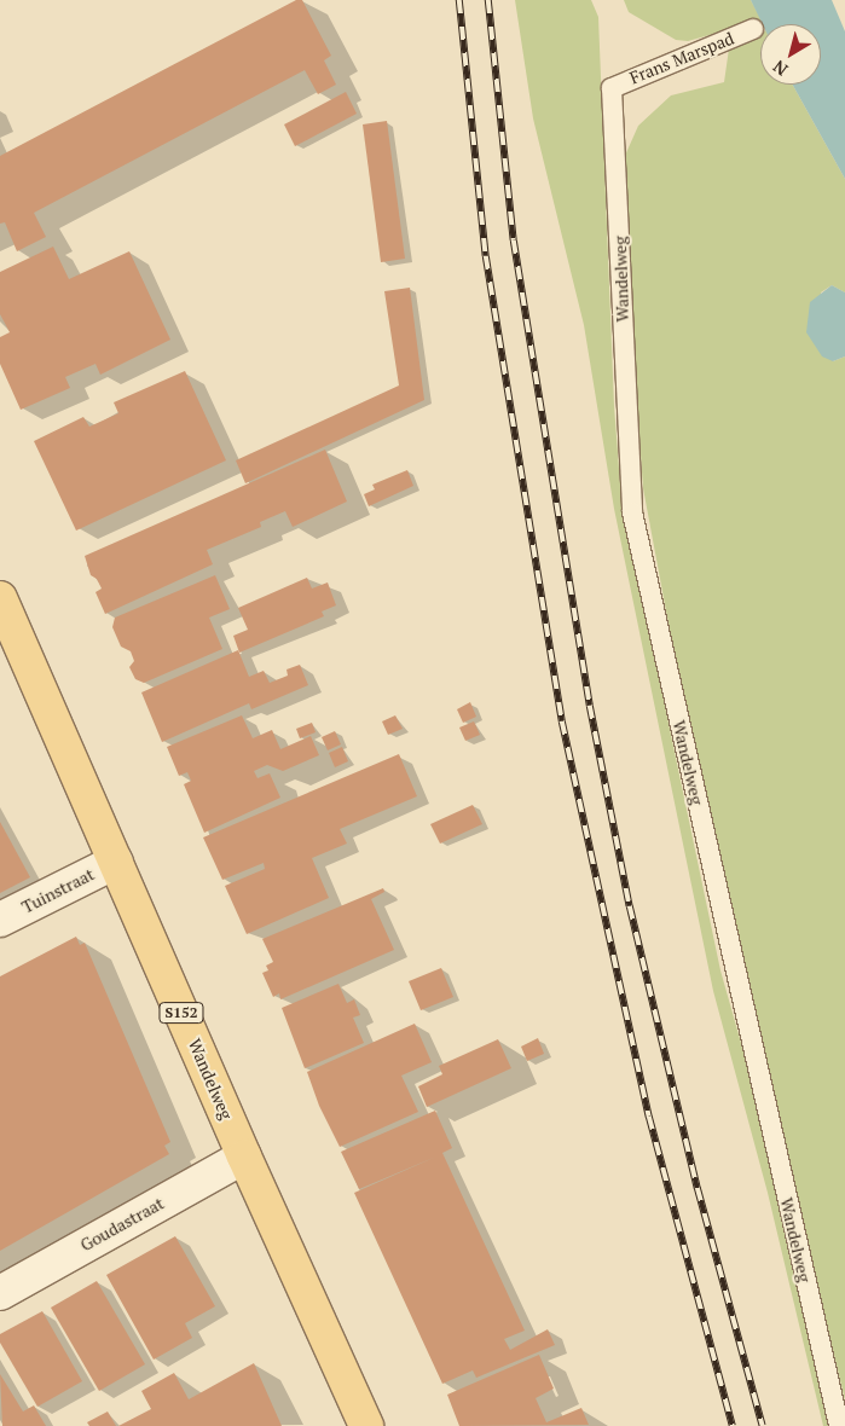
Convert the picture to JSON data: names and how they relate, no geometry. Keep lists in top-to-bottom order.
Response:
{
  "streets": {
    "main road": ["Wandelweg", "S152"],
    "street": ["Tuinstraat", "Goudastraat"],
    "lane": ["Frans Marspad"]
  },
  "crossings": [
    ["Frans Marspad", "Wandelweg"],
    ["Wandelweg", "Tuinstraat"],
    ["Wandelweg", "Goudastraat"]
  ],
  "north": "bottom left"
}
